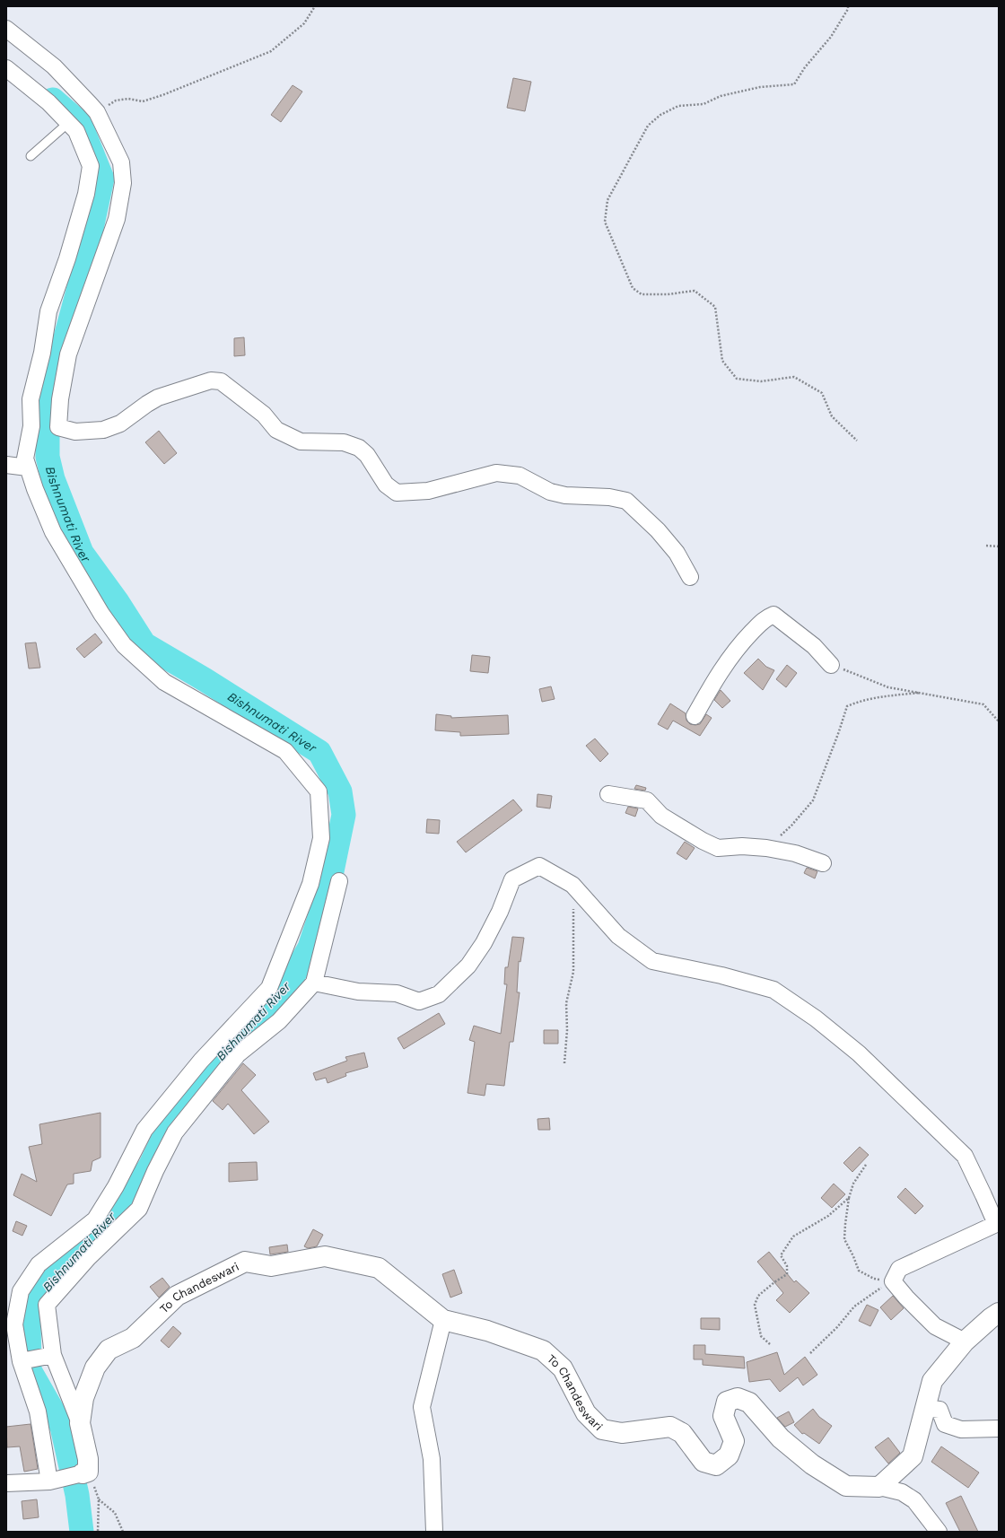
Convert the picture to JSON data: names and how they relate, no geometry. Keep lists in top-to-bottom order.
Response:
{
  "streets": {
    "street": ["To Chandeswari"]
  },
  "water": ["Bishnumati River"]
}
